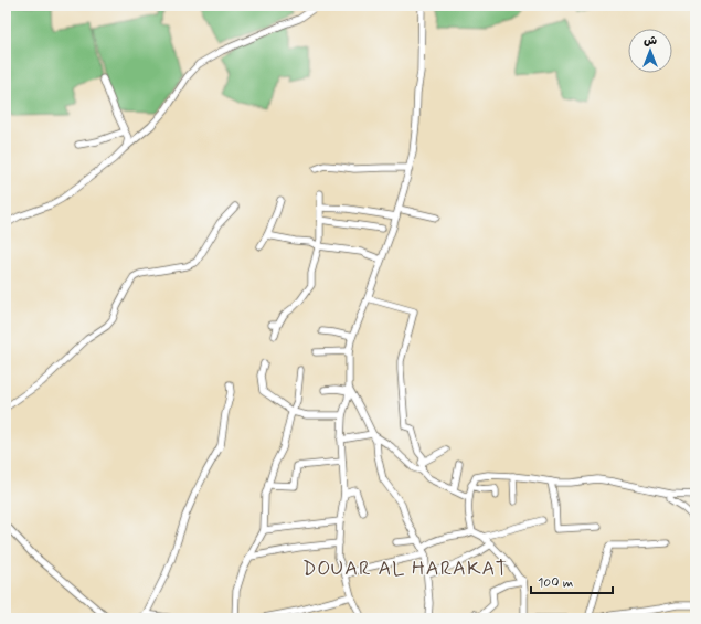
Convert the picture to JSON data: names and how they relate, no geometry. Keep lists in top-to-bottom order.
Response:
{
  "districts": ["DOUAR AL HARAKAT"],
  "scale_bar": "100 m",
  "north": "top"
}
